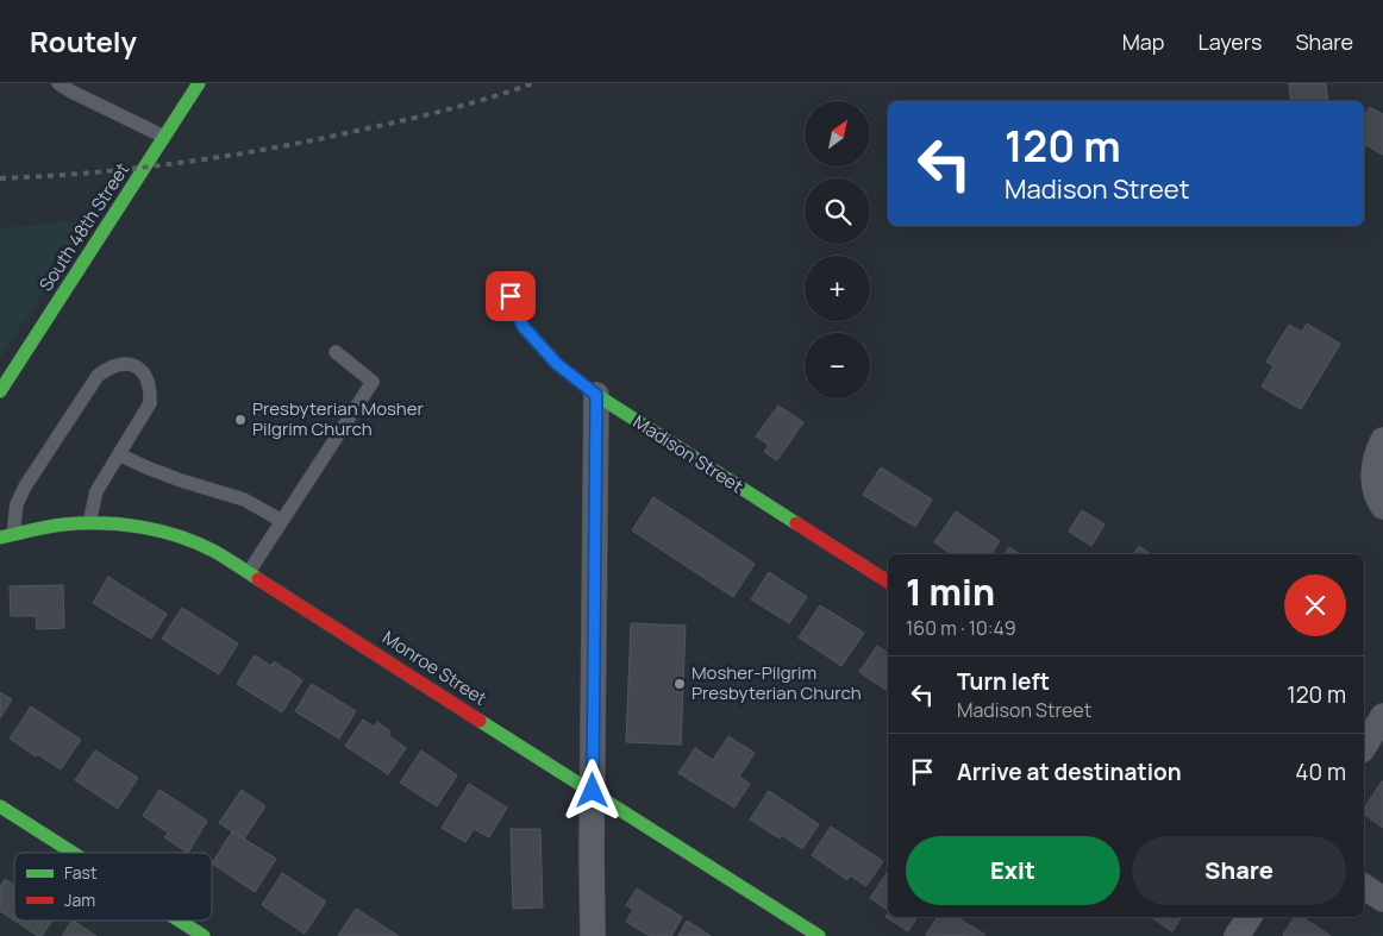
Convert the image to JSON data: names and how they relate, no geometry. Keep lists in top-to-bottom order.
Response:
{
  "streets": {
    "street": ["South 48th Street", "Madison Street", "Monroe Street"]
  },
  "places": ["Presbyterian Mosher Pilgrim Church", "Mosher-Pilgrim Presbyterian Church"],
  "legend": ["Fast", "Jam"],
  "north": "top right",
  "page": {
    "header": "Routely",
    "nav": ["Map", "Layers", "Share"],
    "map_buttons": ["+", "−"],
    "turn": ["120 m", "Madison Street"],
    "heading": ["1 min", "160 m · 10:49"],
    "list": [
      {
        "name": "Turn left",
        "note": "Madison Street",
        "value": "120 m"
      },
      {
        "name": "Arrive at destination",
        "value": "40 m"
      }
    ],
    "buttons": ["Exit", "Share"]
  }
}
